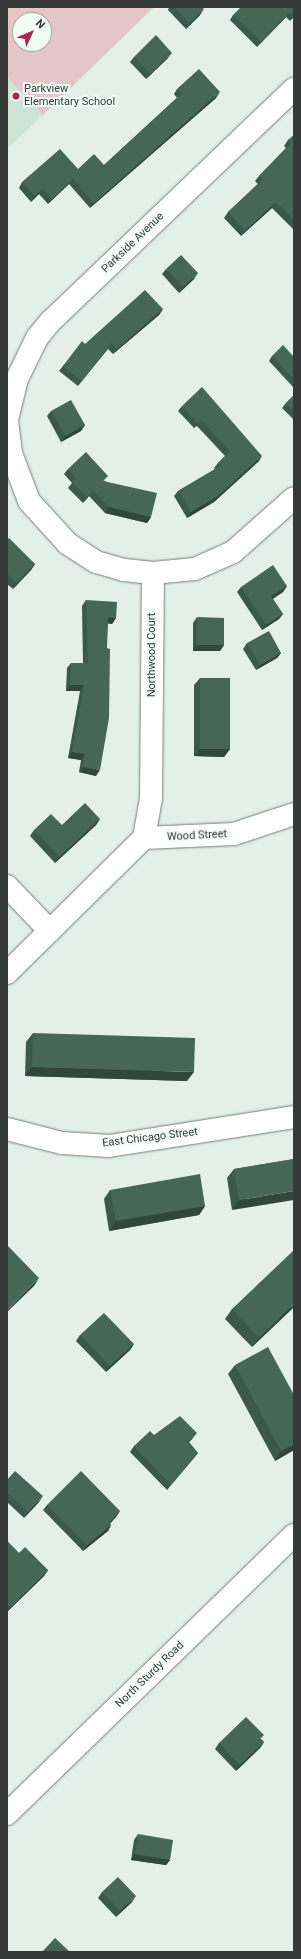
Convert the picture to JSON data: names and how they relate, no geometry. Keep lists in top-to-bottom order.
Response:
{
  "streets": {
    "street": [
      "Parkside Avenue",
      "Northwood Court",
      "Wood Street",
      "East Chicago Street",
      "North Sturdy Road"
    ]
  },
  "crossings": [
    ["Northwood Court", "Wood Street"]
  ],
  "places": ["Parkview Elementary School"],
  "north": "top right"
}
